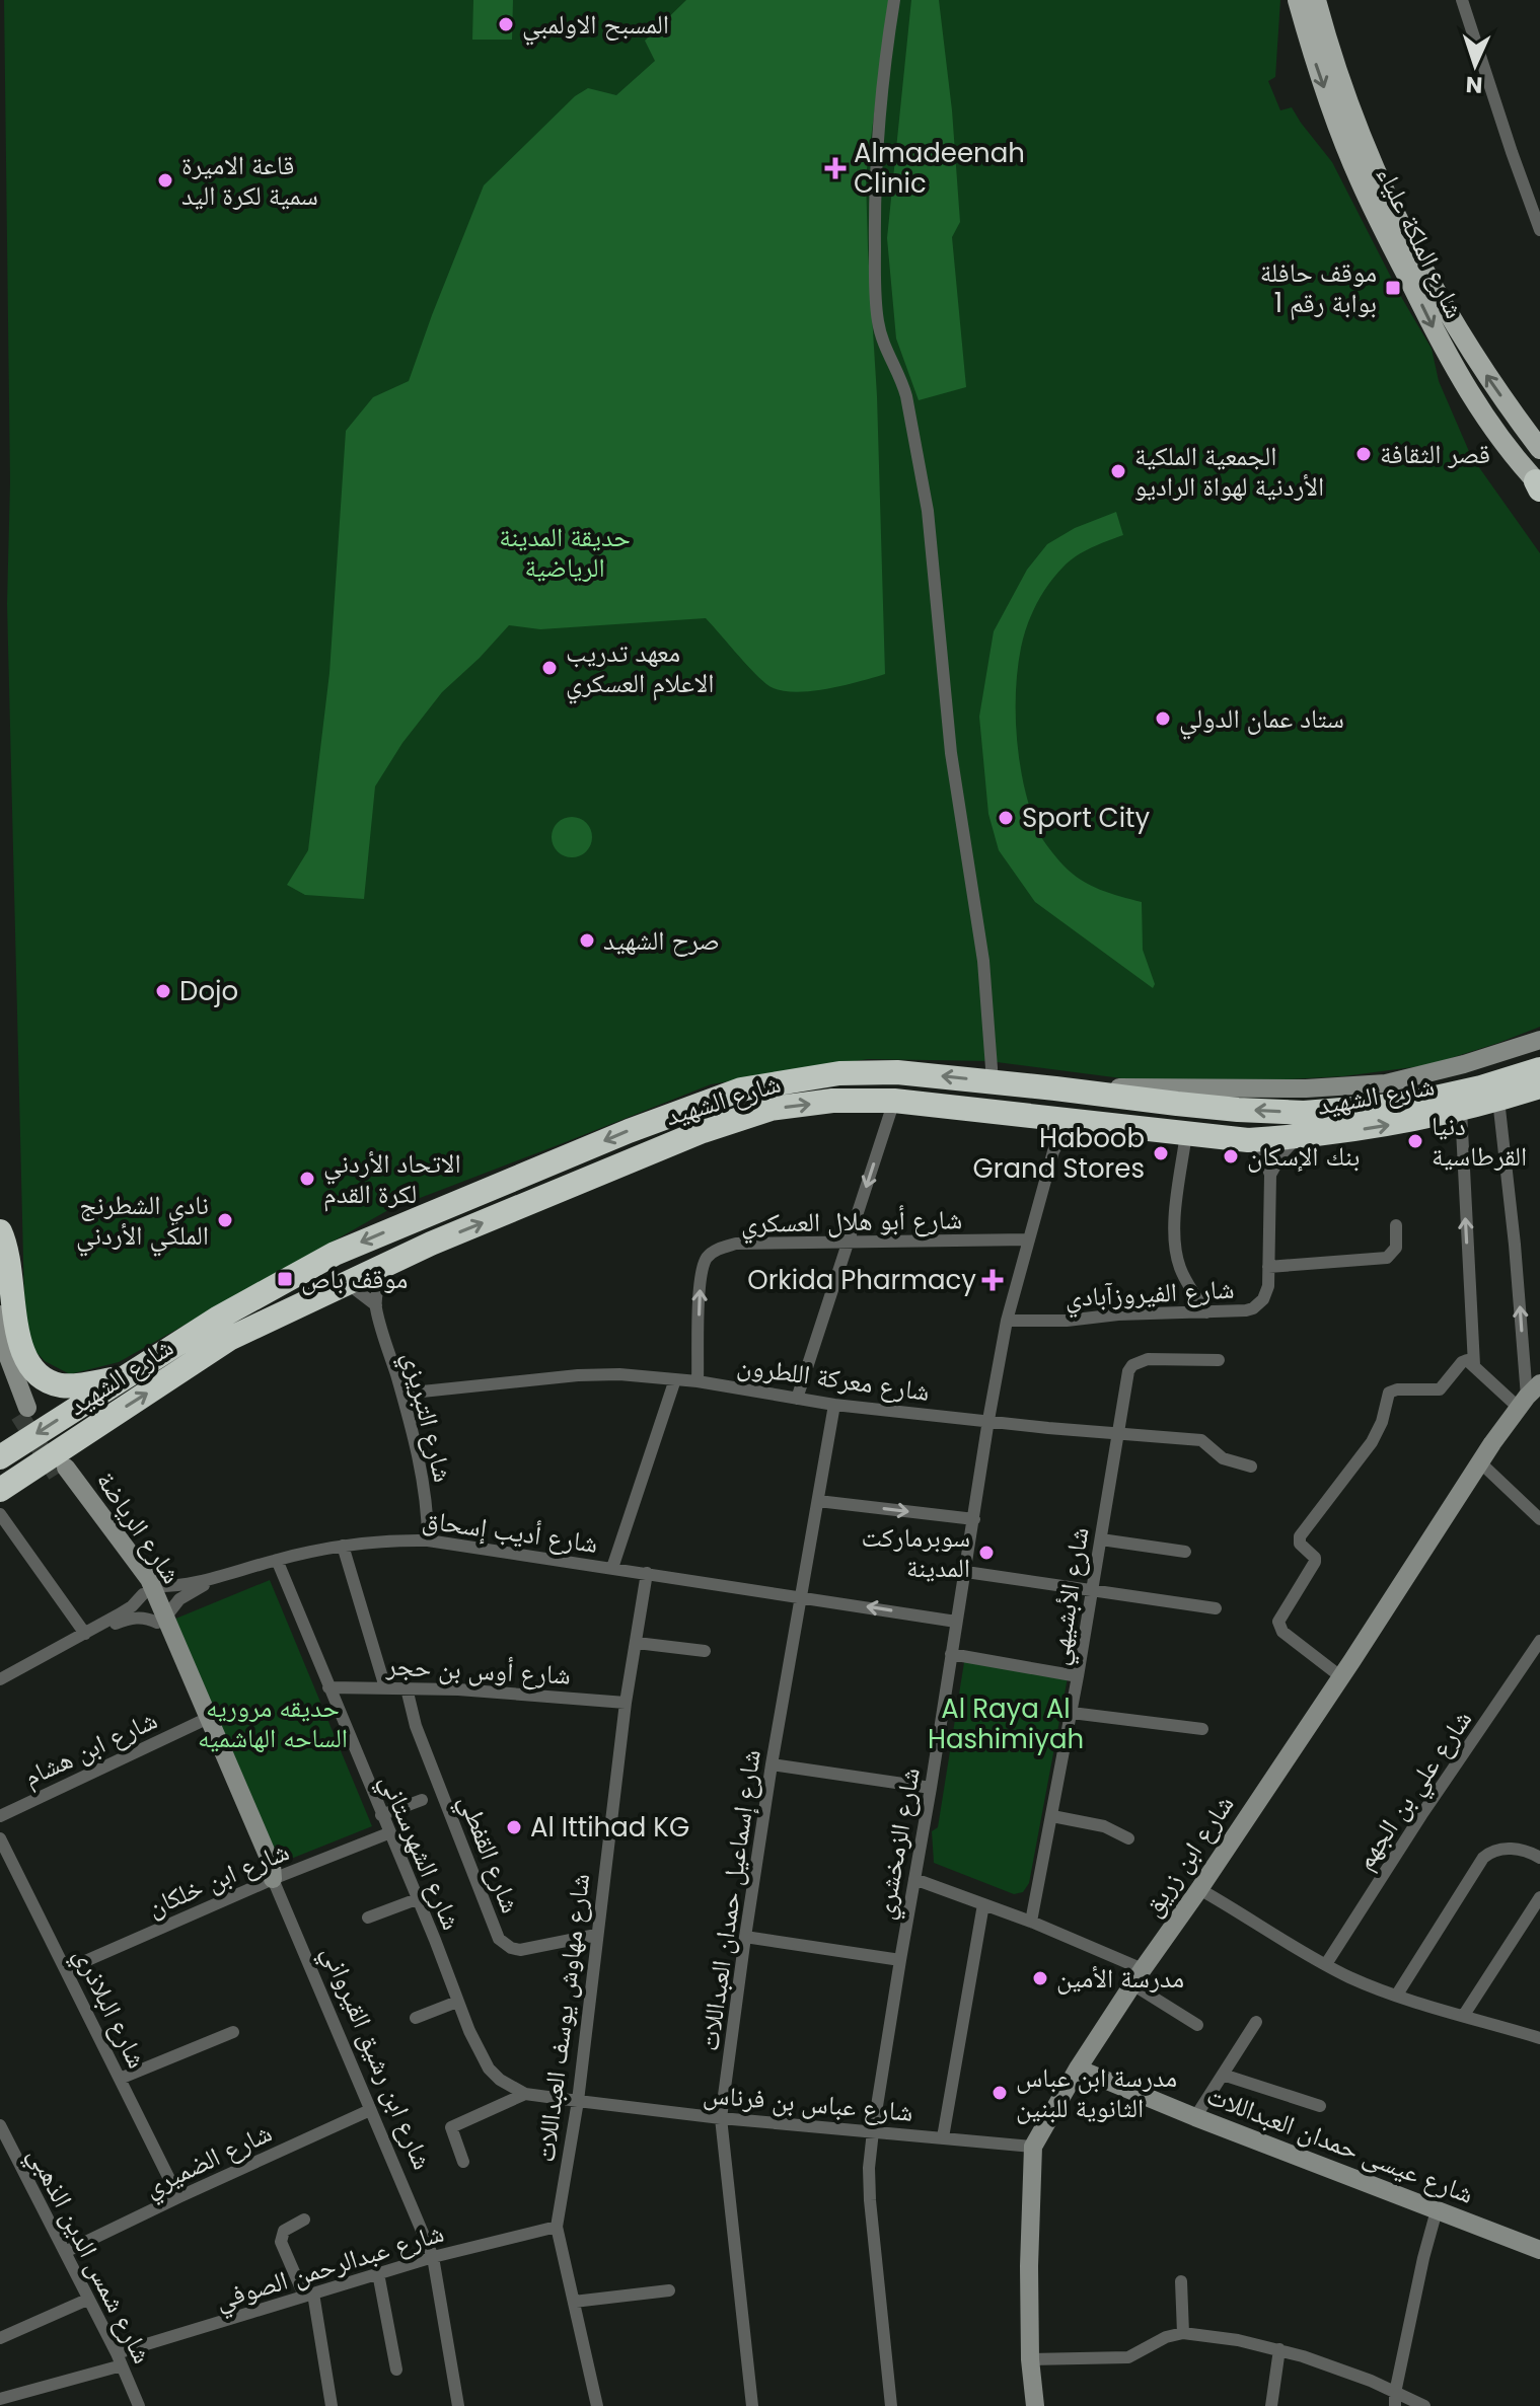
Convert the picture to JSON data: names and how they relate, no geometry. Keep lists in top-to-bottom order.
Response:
{
  "streets": {
    "highway": ["شارع الشهيد"],
    "main road": ["شارع الملكة علياء"],
    "street": [
      "شارع أبو هلال العسكري",
      "شارع الفيروزآبادي",
      "شارع معركة اللطرون",
      "شارع التبريزي",
      "شارع الرياضة",
      "شارع أديب إسحاق",
      "شارع الأبشيهي",
      "شارع أوس بن حجر",
      "شارع ابن هشام",
      "شارع علي بن الجهم",
      "شارع الزمخشري",
      "شارع الشهرستاني",
      "شارع القفطي",
      "شارع ابن زريق",
      "شارع ابن خلكان",
      "شارع إسماعيل حمدان العبداللات",
      "شارع البلاذري",
      "شارع مهاوش يوسف العبداللات",
      "شارع ابن رشيق القيرواني",
      "شارع عباس بن فرناس",
      "شارع عيسى حمدان العبداللات",
      "شارع الضميري",
      "شارع شمس الدين الذهبي",
      "شارع عبدالرحمن الصوفي"
    ]
  },
  "crossings": [
    ["شارع الشهيد", "شارع الزمخشري"],
    ["شارع أبو هلال العسكري", "شارع معركة اللطرون"],
    ["شارع أبو هلال العسكري", "شارع الزمخشري"],
    ["شارع الفيروزآبادي", "شارع الزمخشري"],
    ["شارع معركة اللطرون", "شارع التبريزي"],
    ["شارع معركة اللطرون", "شارع الأبشيهي"],
    ["شارع معركة اللطرون", "شارع الزمخشري"],
    ["شارع معركة اللطرون", "شارع إسماعيل حمدان العبداللات"],
    ["شارع التبريزي", "شارع أديب إسحاق"],
    ["شارع الرياضة", "شارع أديب إسحاق"],
    ["شارع الرياضة", "شارع ابن رشيق القيرواني"],
    ["شارع أديب إسحاق", "شارع الزمخشري"],
    ["شارع أديب إسحاق", "شارع الشهرستاني"],
    ["شارع أديب إسحاق", "شارع إسماعيل حمدان العبداللات"],
    ["شارع أديب إسحاق", "شارع مهاوش يوسف العبداللات"],
    ["شارع أديب إسحاق", "شارع ابن رشيق القيرواني"],
    ["شارع أوس بن حجر", "شارع الشهرستاني"],
    ["شارع أوس بن حجر", "شارع القفطي"],
    ["شارع أوس بن حجر", "شارع مهاوش يوسف العبداللات"],
    ["شارع ابن هشام", "شارع ابن رشيق القيرواني"],
    ["شارع الزمخشري", "شارع عباس بن فرناس"],
    ["شارع الشهرستاني", "شارع ابن خلكان"],
    ["شارع الشهرستاني", "شارع مهاوش يوسف العبداللات"],
    ["شارع الشهرستاني", "شارع عباس بن فرناس"],
    ["شارع القفطي", "شارع مهاوش يوسف العبداللات"],
    ["شارع ابن زريق", "شارع عباس بن فرناس"],
    ["شارع ابن زريق", "شارع عيسى حمدان العبداللات"],
    ["شارع ابن خلكان", "شارع البلاذري"],
    ["شارع ابن خلكان", "شارع ابن رشيق القيرواني"],
    ["شارع إسماعيل حمدان العبداللات", "شارع عباس بن فرناس"],
    ["شارع البلاذري", "شارع الضميري"],
    ["شارع مهاوش يوسف العبداللات", "شارع عباس بن فرناس"],
    ["شارع مهاوش يوسف العبداللات", "شارع عبدالرحمن الصوفي"],
    ["شارع ابن رشيق القيرواني", "شارع الضميري"],
    ["شارع ابن رشيق القيرواني", "شارع عبدالرحمن الصوفي"],
    ["شارع الضميري", "شارع شمس الدين الذهبي"],
    ["شارع شمس الدين الذهبي", "شارع عبدالرحمن الصوفي"]
  ],
  "parks": ["حديقة المدينة الرياضية", "حديقه مروريه الساحه الهاشميه", "Al Raya Al Hashimiyah"],
  "places": {
    "other": [
      "المسبح الاولمبي",
      "قاعة الاميرة سمية لكرة اليد",
      "قصر الثقافة",
      "الجمعية الملكية الأردنية لهواة الراديو",
      "معهد تدريب الاعلام العسكري",
      "ستاد عمان الدولي",
      "Sport City",
      "صرح الشهيد",
      "Dojo",
      "دنيا القرطاسية",
      "Haboob Grand Stores",
      "بنك الإسكان",
      "الاتحاد الأردني لكرة القدم",
      "نادي الشطرنج الملكي الأردني",
      "سوبرماركت المدينة",
      "Al Ittihad KG",
      "مدرسة الأمين",
      "مدرسة ابن عباس الثانوية للبنين"
    ],
    "health": ["Almadeenah Clinic", "Orkida Pharmacy"],
    "transit": ["موقف حافلة بوابة رقم 1", "موقف باص"]
  },
  "north": "bottom"
}
